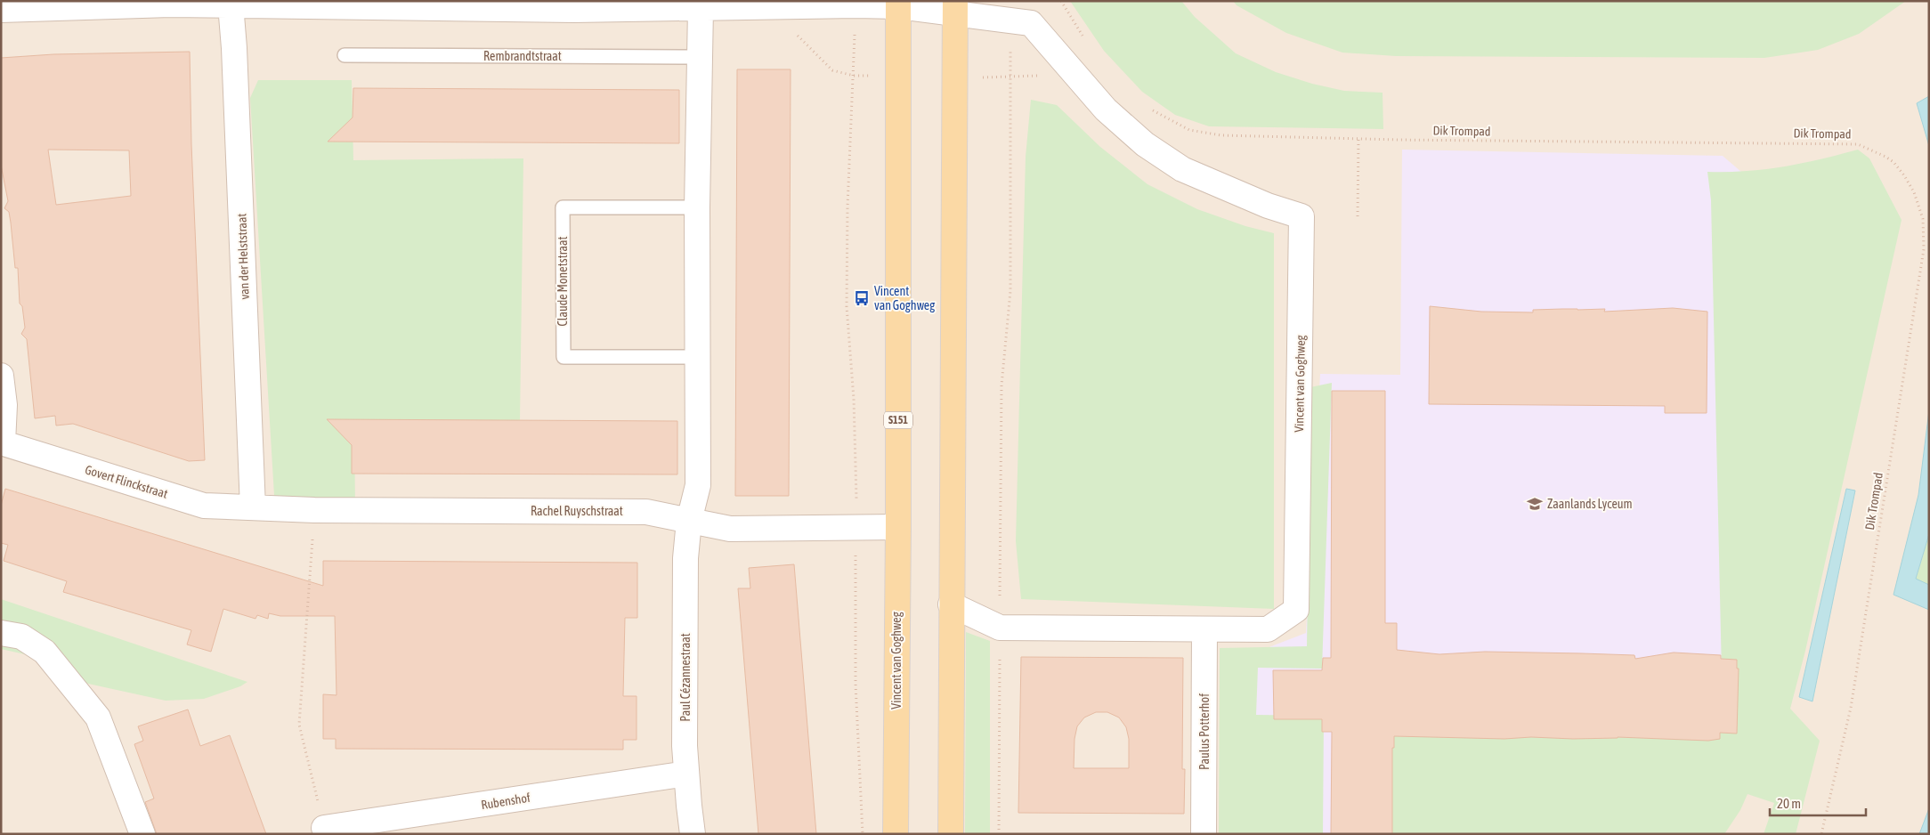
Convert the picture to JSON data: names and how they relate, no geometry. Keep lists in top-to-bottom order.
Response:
{
  "streets": {
    "main road": ["Vincent van Goghweg", "S151"],
    "street": [
      "van der Helststraat",
      "Govert Flinckstraat",
      "Rachel Ruyschstraat",
      "Paul Cézannestraat",
      "Paulus Potterhof",
      "Rubenshof"
    ],
    "lane": ["Rembrandtstraat", "Claude Monetstraat"],
    "path": ["Dik Trompad"]
  },
  "crossings": [
    ["van der Helststraat", "Govert Flinckstraat"],
    ["van der Helststraat", "Rachel Ruyschstraat"],
    ["Vincent van Goghweg", "Rachel Ruyschstraat"],
    ["Vincent van Goghweg", "Paulus Potterhof"],
    ["Govert Flinckstraat", "Rachel Ruyschstraat"],
    ["Rachel Ruyschstraat", "Paul Cézannestraat"],
    ["Paul Cézannestraat", "Rubenshof"]
  ],
  "places": {
    "bus stop": ["Vincent van Goghweg"],
    "school or university": ["Zaanlands Lyceum"]
  },
  "scale_bar": "20 m"
}
